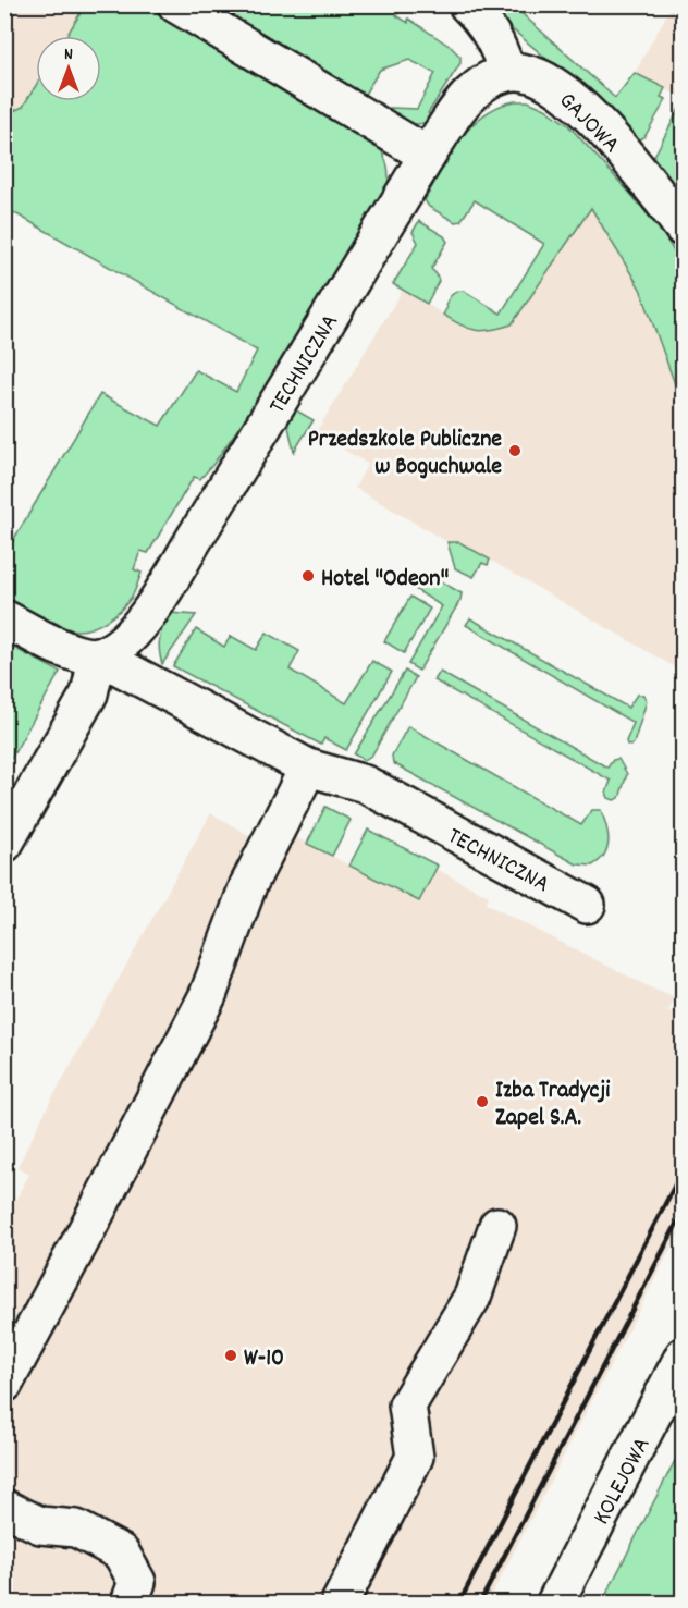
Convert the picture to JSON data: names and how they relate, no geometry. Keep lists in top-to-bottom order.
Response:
{
  "streets": {
    "street": ["GAJOWA", "TECHNICZNA", "KOLEJOWA"]
  },
  "crossings": [
    ["GAJOWA", "TECHNICZNA"]
  ],
  "places": [
    "Przedszkole Publiczne w Boguchwale",
    "Hotel \"Odeon\"",
    "Izba Tradycji Zapel S.A.",
    "W-10"
  ],
  "north": "top"
}
